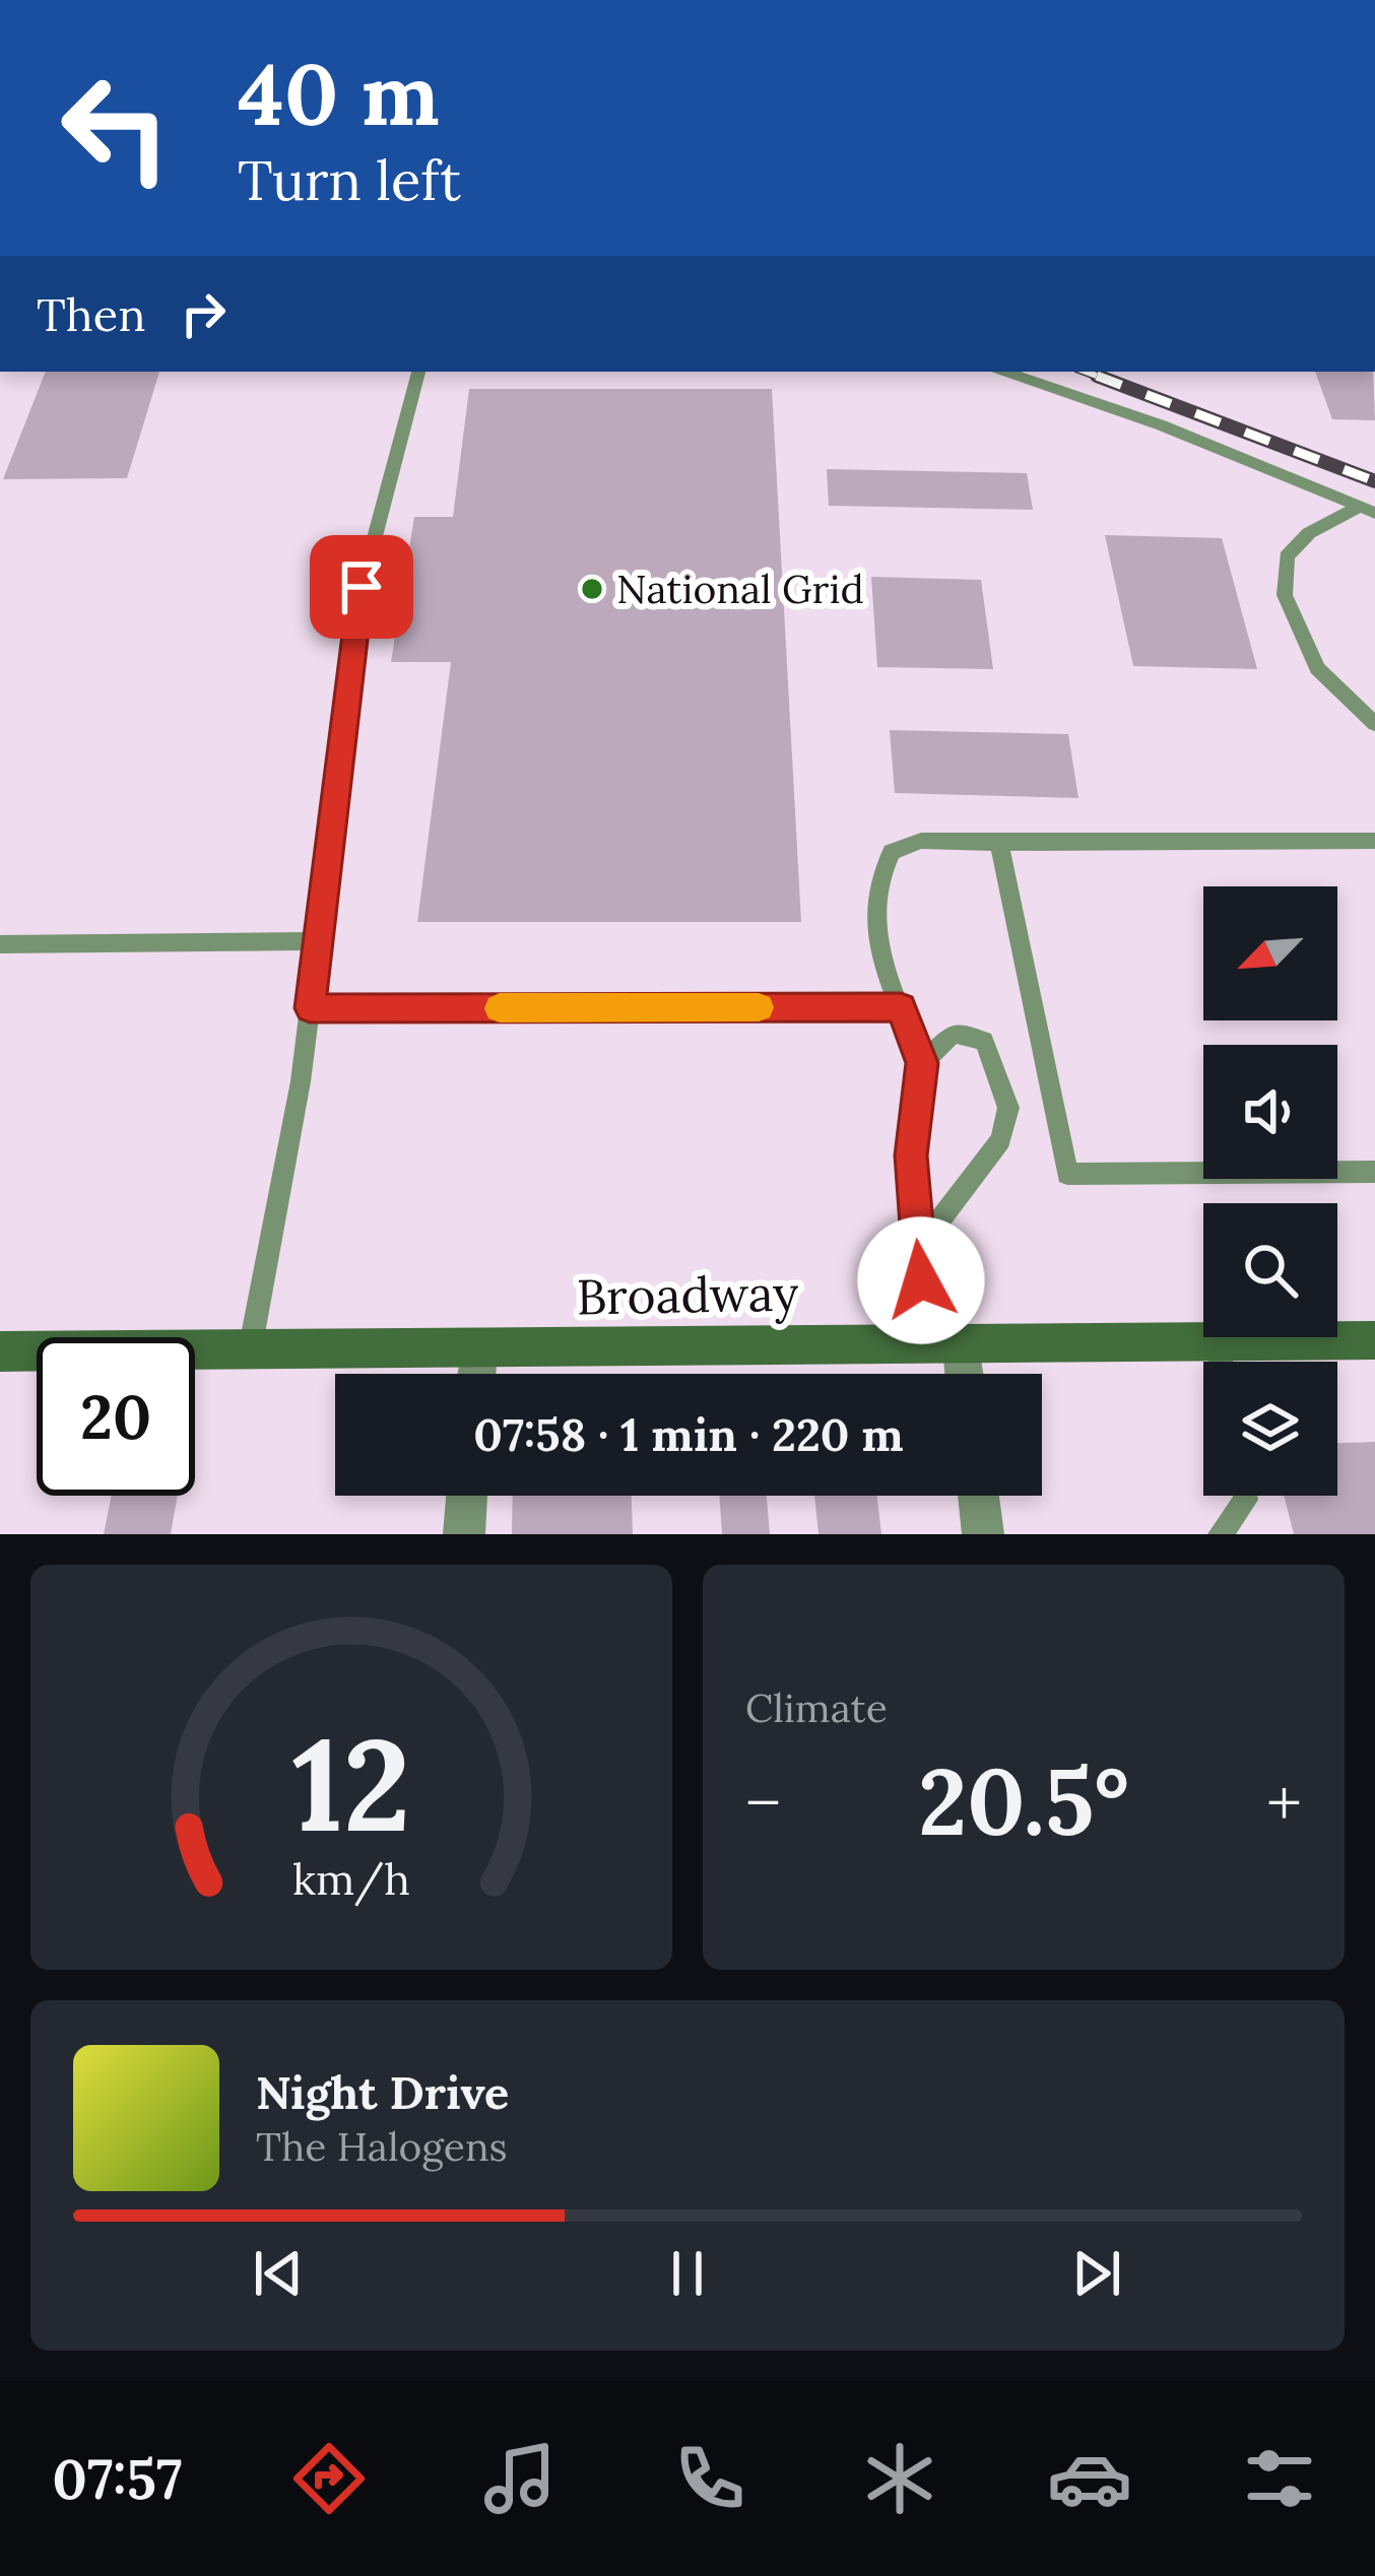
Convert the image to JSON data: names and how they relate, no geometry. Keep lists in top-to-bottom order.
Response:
{
  "streets": {
    "street": ["Broadway"]
  },
  "places": ["National Grid"],
  "north": "bottom left",
  "page": {
    "turn": ["40 m", "Turn left"],
    "then": "Then",
    "limit": "20",
    "trip": "07:58 · 1 min · 220 m",
    "tile": "Climate",
    "heat": ["−", "20.5°", "+"],
    "song": ["Night Drive", "The Halogens"],
    "tabs": "07:57",
    "gauge": ["12", "km/h"]
  }
}
